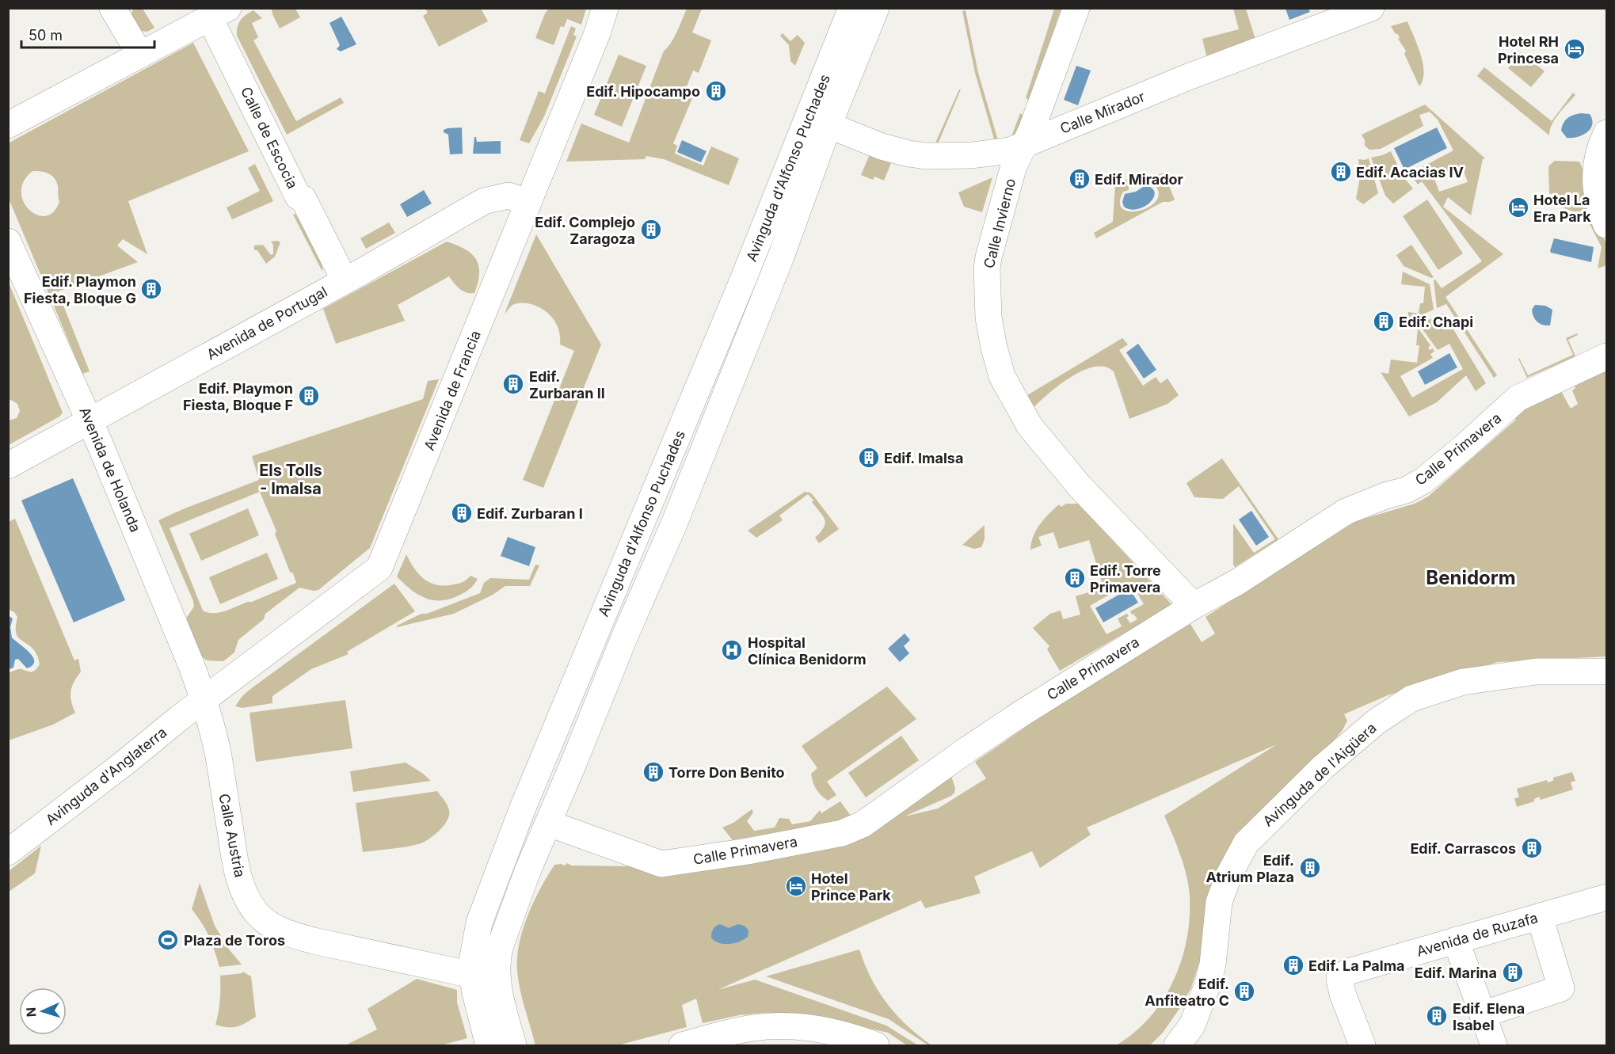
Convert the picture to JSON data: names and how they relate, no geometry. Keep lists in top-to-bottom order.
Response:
{
  "streets": {
    "street": [
      "Calle Mirador",
      "Calle de Escocia",
      "Avinguda d'Alfonso Puchades",
      "Calle Invierno",
      "Avenida de Portugal",
      "Avenida de Francia",
      "Calle Primavera",
      "Avenida de Holanda",
      "Avinguda de l'Aigüera",
      "Avinguda d'Anglaterra",
      "Calle Austria",
      "Avenida de Ruzafa"
    ]
  },
  "crossings": [
    ["Calle Mirador", "Avinguda d'Alfonso Puchades"],
    ["Calle Mirador", "Calle Invierno"],
    ["Calle de Escocia", "Avenida de Portugal"],
    ["Avinguda d'Alfonso Puchades", "Calle Primavera"],
    ["Avinguda d'Alfonso Puchades", "Calle Austria"],
    ["Calle Invierno", "Calle Primavera"],
    ["Avenida de Portugal", "Avenida de Francia"],
    ["Avenida de Portugal", "Avenida de Holanda"],
    ["Avenida de Francia", "Avenida de Holanda"],
    ["Avenida de Francia", "Avinguda d'Anglaterra"],
    ["Avenida de Francia", "Calle Austria"],
    ["Avenida de Holanda", "Avinguda d'Anglaterra"],
    ["Avenida de Holanda", "Calle Austria"],
    ["Avinguda d'Anglaterra", "Calle Austria"]
  ],
  "districts": ["Els Tolls - Imalsa", "Benidorm"],
  "places": {
    "hotel": ["Hotel RH Princesa", "Hotel La Era Park", "Hotel Prince Park"],
    "building": [
      "Edif. Hipocampo",
      "Edif. Acacias IV",
      "Edif. Mirador",
      "Edif. Complejo Zaragoza",
      "Edif. Playmon Fiesta, Bloque G",
      "Edif. Chapi",
      "Edif. Zurbaran II",
      "Edif. Playmon Fiesta, Bloque F",
      "Edif. Imalsa",
      "Edif. Zurbaran I",
      "Edif. Torre Primavera",
      "Torre Don Benito",
      "Edif. Carrascos",
      "Edif. Atrium Plaza",
      "Edif. La Palma",
      "Edif. Marina",
      "Edif. Anfiteatro C",
      "Edif. Elena Isabel"
    ],
    "hospital": ["Hospital Clínica Benidorm"],
    "sports": ["Plaza de Toros"]
  },
  "scale_bar": "50 m",
  "north": "left"
}
